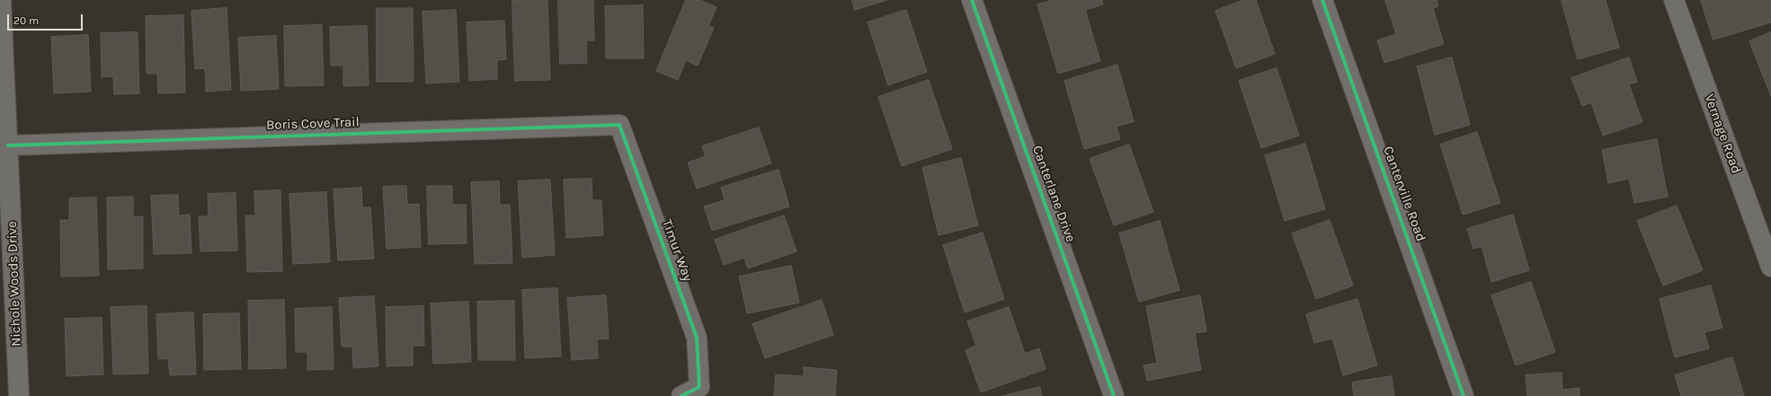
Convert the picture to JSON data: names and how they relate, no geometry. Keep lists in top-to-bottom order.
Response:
{
  "streets": {
    "street": [
      "Boris Cove Trail",
      "Vernage Road",
      "Canterlane Drive",
      "Canterville Road",
      "Timur Way",
      "Nichole Woods Drive"
    ]
  },
  "crossings": [
    ["Boris Cove Trail", "Timur Way"],
    ["Boris Cove Trail", "Nichole Woods Drive"]
  ],
  "scale_bar": "20 m"
}
